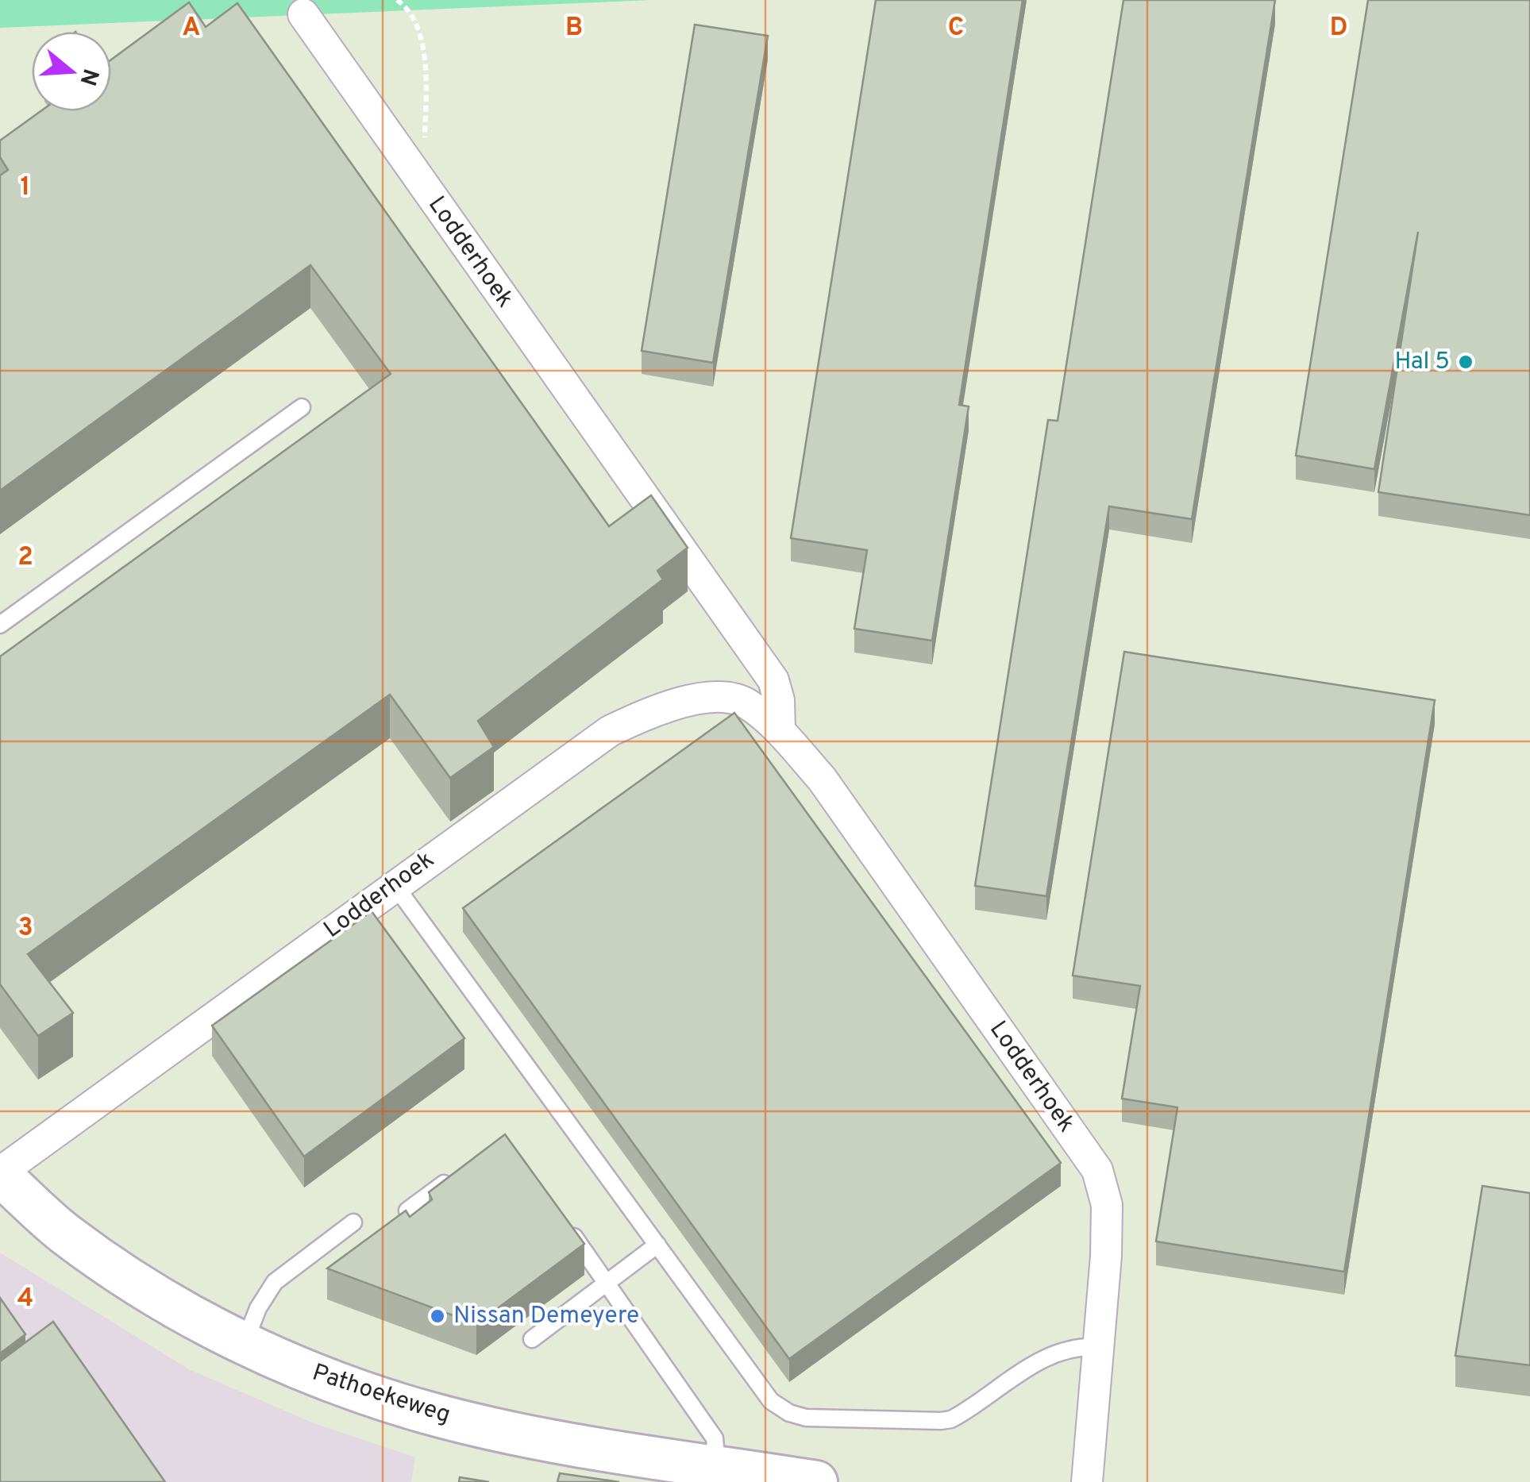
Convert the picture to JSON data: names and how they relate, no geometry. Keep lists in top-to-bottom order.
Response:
{
  "streets": {
    "main road": ["Pathoekeweg"],
    "street": ["Lodderhoek"]
  },
  "crossings": [
    ["Lodderhoek", "Pathoekeweg"]
  ],
  "places": ["Hal 5", "Nissan Demeyere"],
  "north": "right",
  "grid": {
    "columns": [
      "A",
      "B",
      "C",
      "D"
    ],
    "rows": [
      "1",
      "2",
      "3",
      "4"
    ]
  }
}
